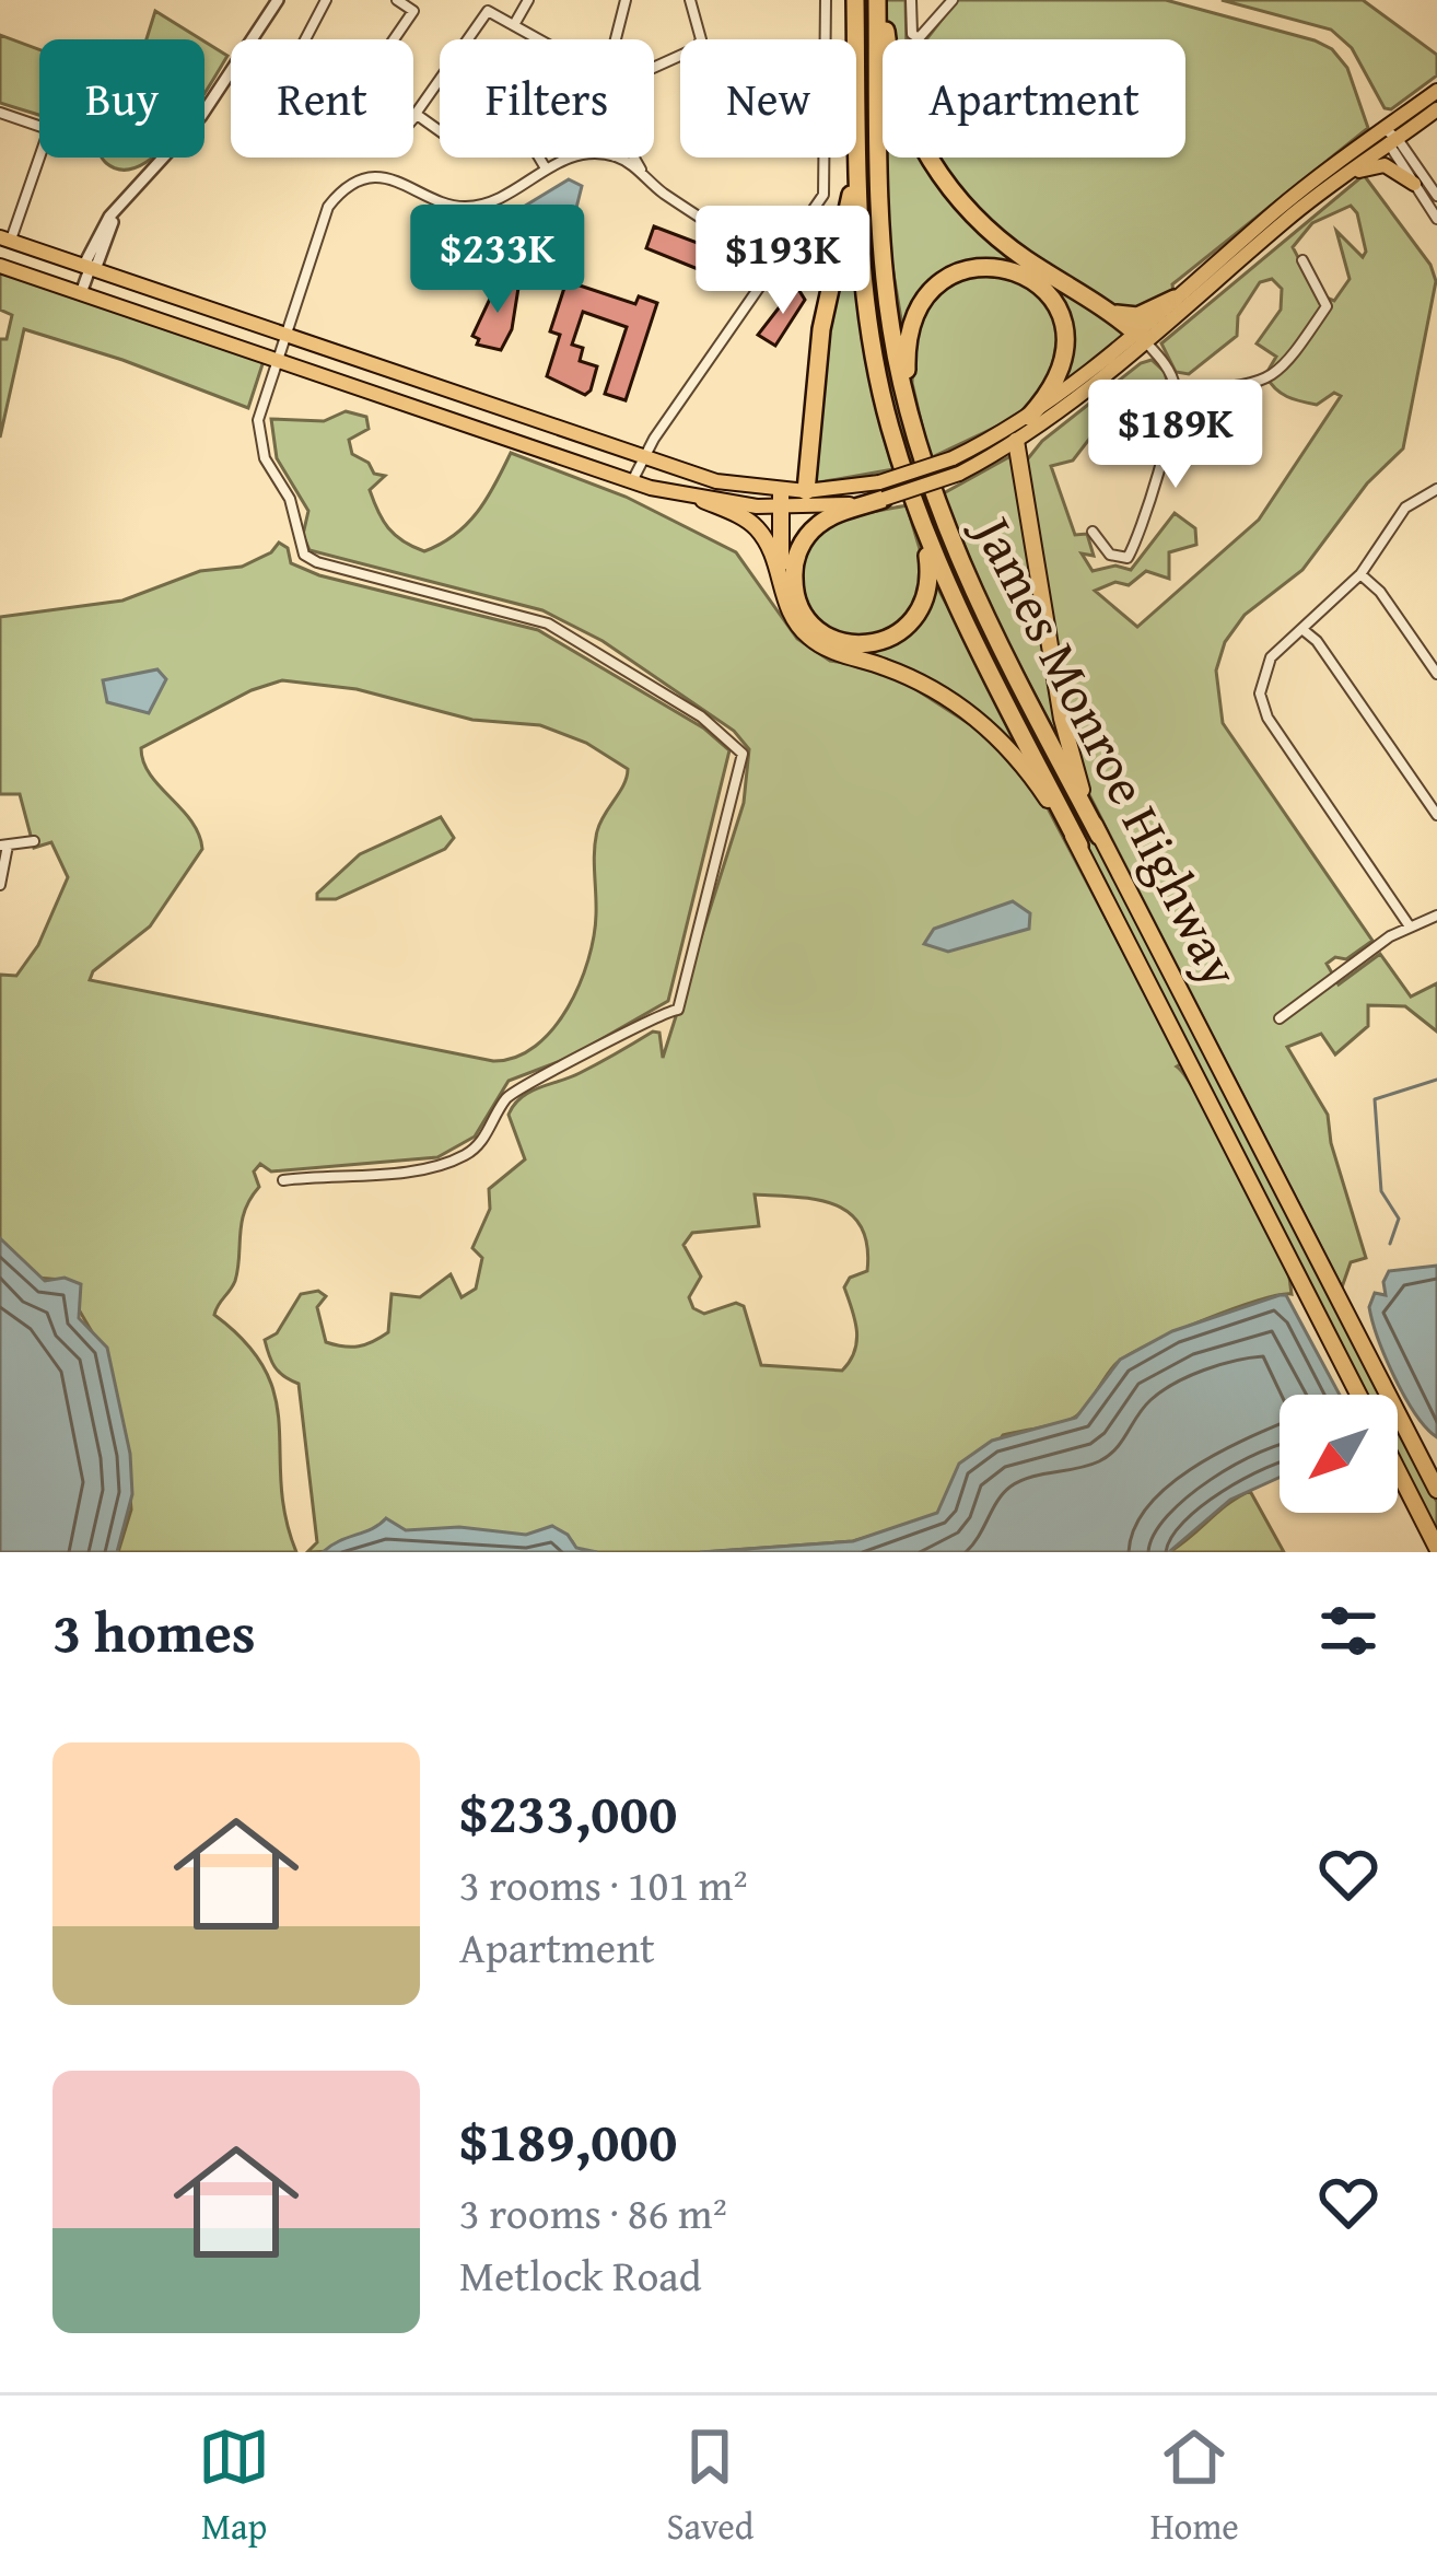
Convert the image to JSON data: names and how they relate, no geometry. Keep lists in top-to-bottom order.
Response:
{
  "streets": {
    "highway": ["James Monroe Highway"]
  },
  "north": "bottom left",
  "page": {
    "chip": [
      "Buy",
      "Rent",
      "Filters",
      "New",
      "Apartment"
    ],
    "price": ["$233K", "$193K", "$189K"],
    "heading": "3 homes",
    "list": [
      {
        "name": "$233,000",
        "note": "3 rooms · 101 m² · Apartment"
      },
      {
        "name": "$189,000",
        "note": "3 rooms · 86 m² · Metlock Road"
      }
    ],
    "tabs": ["Map", "Saved", "Home"]
  }
}
